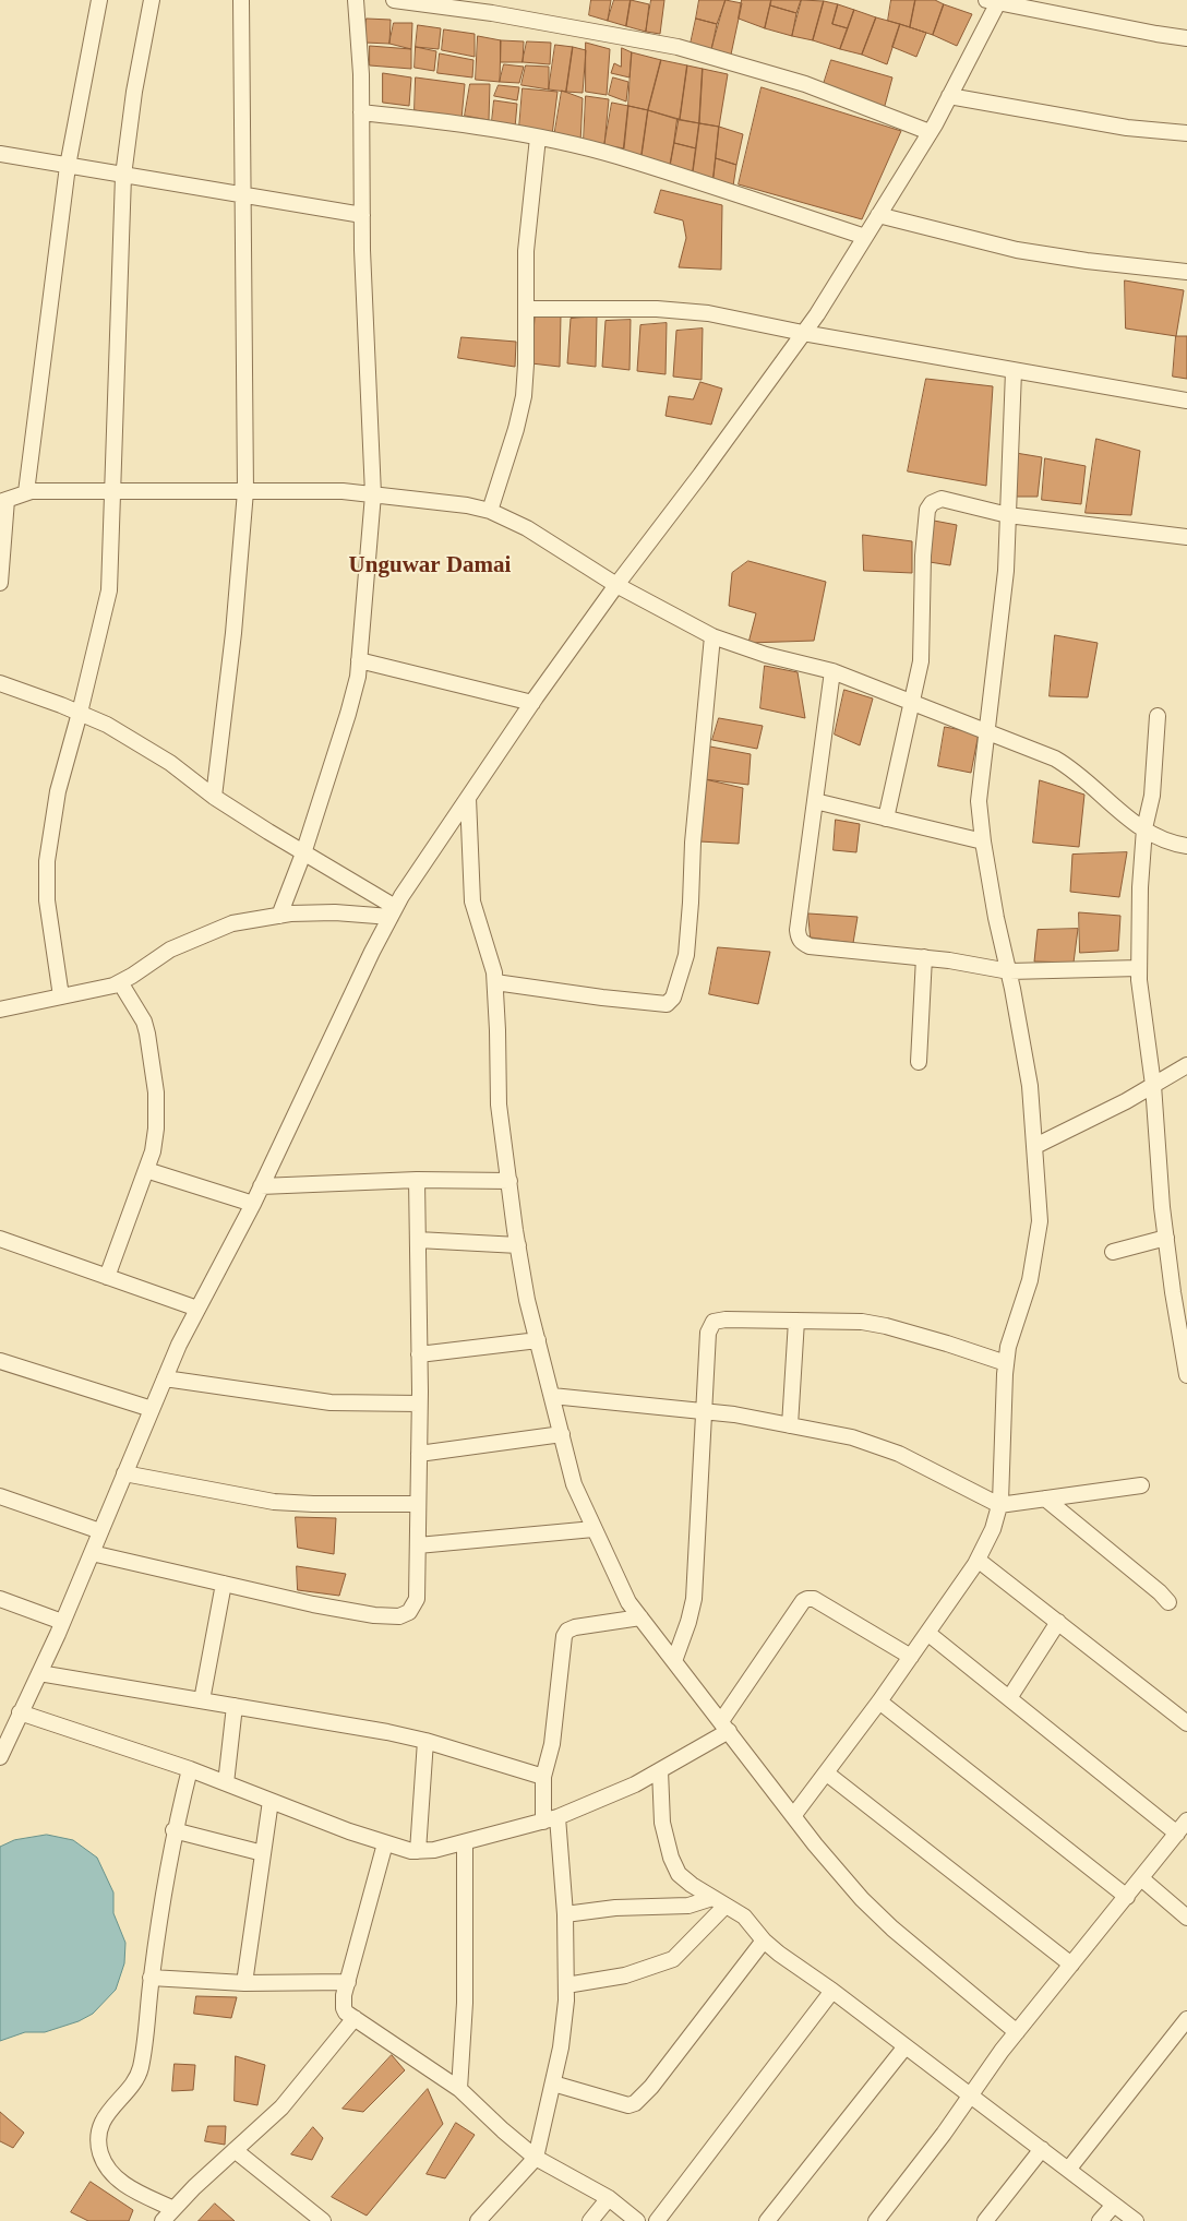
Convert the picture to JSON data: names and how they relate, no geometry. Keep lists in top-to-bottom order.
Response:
{
  "districts": ["Unguwar Damai"]
}
